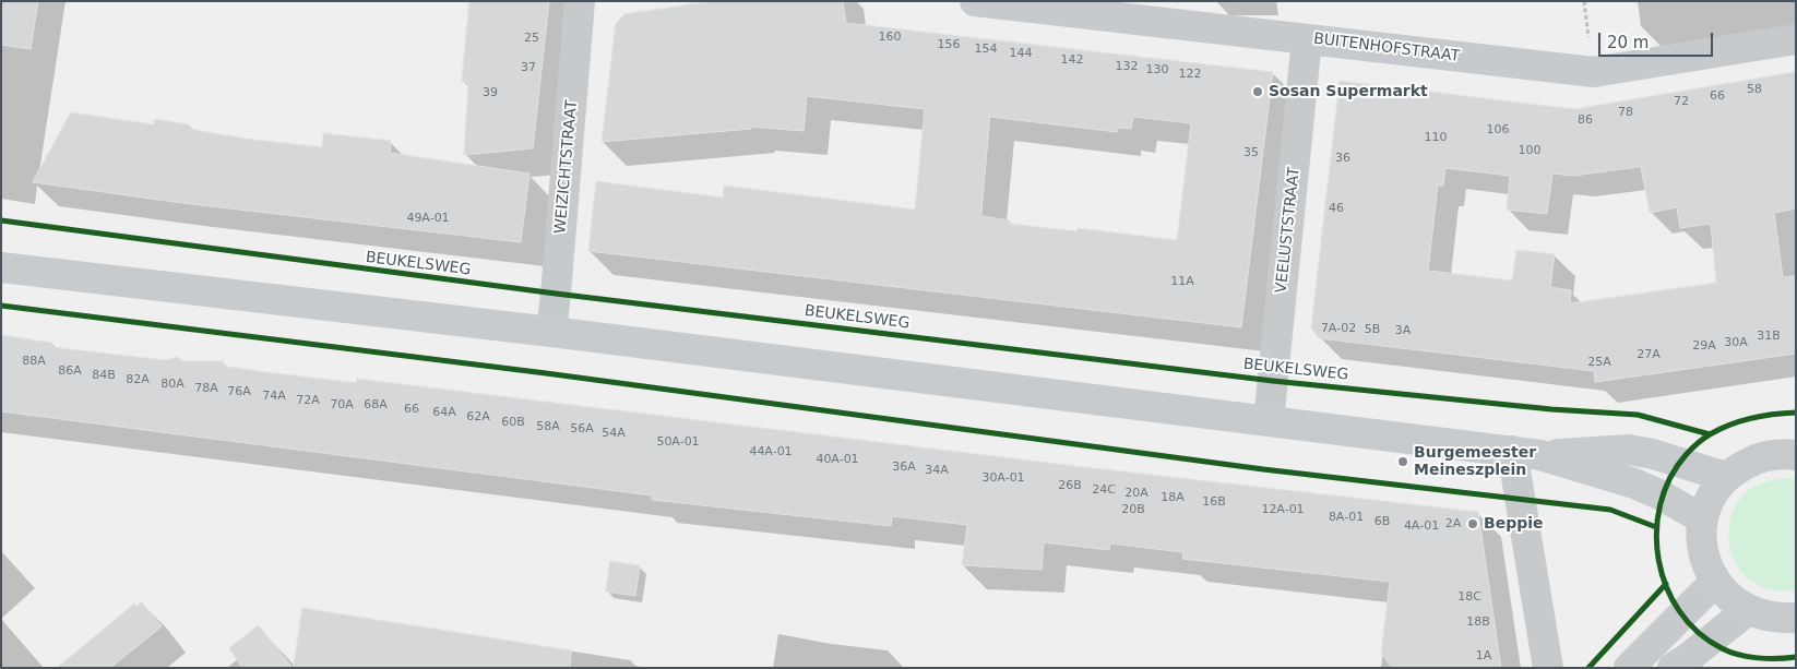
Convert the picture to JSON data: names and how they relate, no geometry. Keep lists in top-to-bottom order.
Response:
{
  "streets": {
    "street": ["BUITENHOFSTRAAT", "WEIZICHTSTRAAT", "VEELUSTSTRAAT"],
    "cycle path": ["BEUKELSWEG"]
  },
  "crossings": [
    ["BUITENHOFSTRAAT", "VEELUSTSTRAAT"]
  ],
  "places": ["Sosan Supermarkt", "Burgemeester Meineszplein", "Beppie"],
  "house_numbers": [
    "160",
    "25",
    "156",
    "154",
    "144",
    "142",
    "132",
    "37",
    "130",
    "122",
    "58",
    "39",
    "66",
    "72",
    "78",
    "86",
    "106",
    "110",
    "100",
    "35",
    "36",
    "46",
    "49A-01",
    "11A",
    "7A-02",
    "5B",
    "3A",
    "31B",
    "30A",
    "29A",
    "27A",
    "88A",
    "25A",
    "86A",
    "84B",
    "82A",
    "80A",
    "78A",
    "76A",
    "74A",
    "72A",
    "70A",
    "68A",
    "66",
    "64A",
    "62A",
    "60B",
    "58A",
    "56A",
    "54A",
    "50A-01",
    "44A-01",
    "40A-01",
    "36A",
    "34A",
    "30A-01",
    "26B",
    "24C",
    "20A",
    "18A",
    "16B",
    "20B",
    "12A-01",
    "8A-01",
    "6B",
    "2A",
    "4A-01",
    "18C",
    "18B",
    "1A"
  ],
  "scale_bar": "20 m"
}
